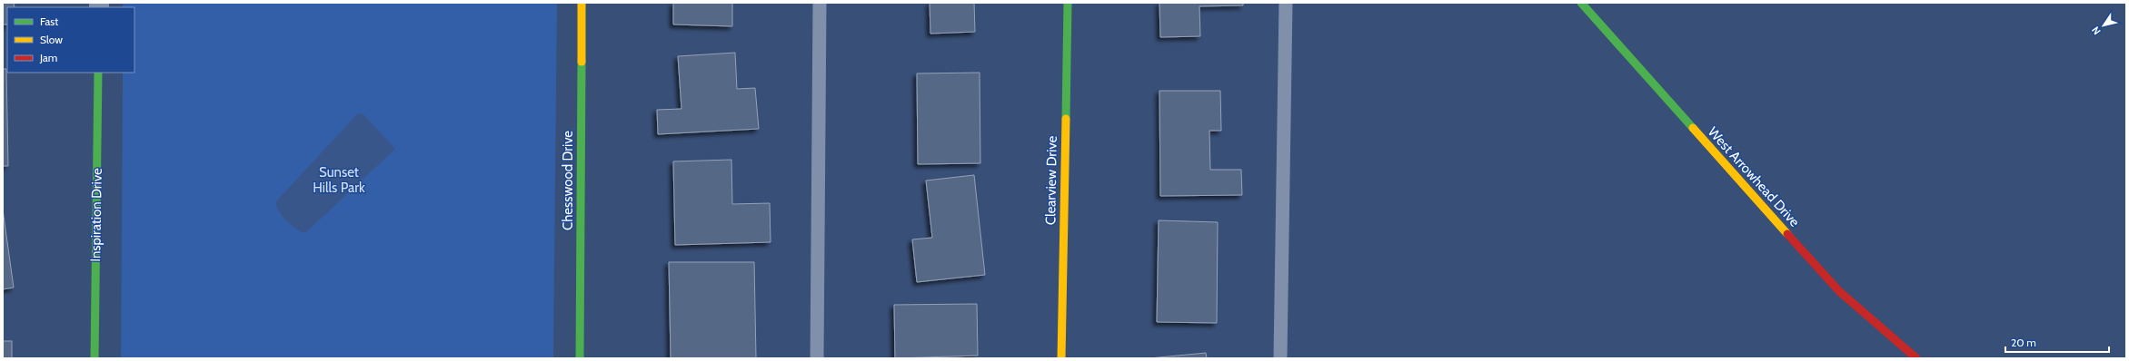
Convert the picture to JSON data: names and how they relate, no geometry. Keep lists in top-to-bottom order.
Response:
{
  "streets": {
    "street": [
      "West Arrowhead Drive",
      "Chesswood Drive",
      "Clearview Drive",
      "Inspiration Drive"
    ]
  },
  "parks": ["Sunset Hills Park"],
  "legend": ["Fast", "Slow", "Jam"],
  "scale_bar": "20 m",
  "north": "bottom left"
}
